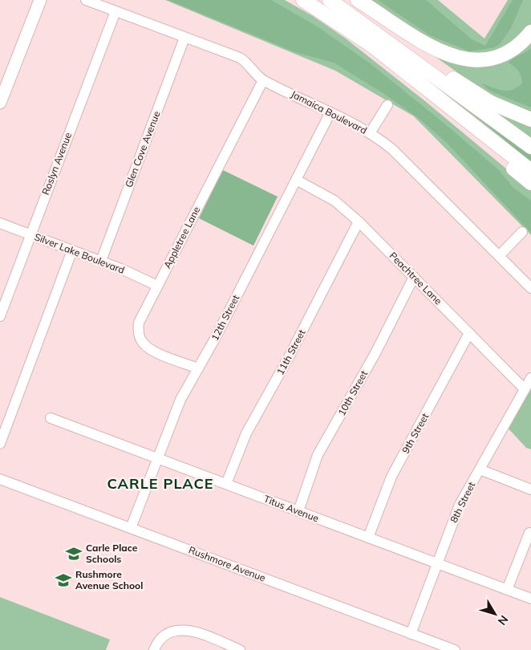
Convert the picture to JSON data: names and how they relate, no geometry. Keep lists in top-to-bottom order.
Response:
{
  "streets": {
    "street": [
      "Jamaica Boulevard",
      "Glen Cove Avenue",
      "Roslyn Avenue",
      "Appletree Lane",
      "Silver Lake Boulevard",
      "Peachtree Lane",
      "12th Street",
      "11th Street",
      "10th Street",
      "9th Street",
      "8th Street",
      "Titus Avenue",
      "Rushmore Avenue"
    ]
  },
  "crossings": [
    ["Jamaica Boulevard", "Glen Cove Avenue"],
    ["Jamaica Boulevard", "Roslyn Avenue"],
    ["Jamaica Boulevard", "Appletree Lane"],
    ["Jamaica Boulevard", "12th Street"],
    ["Glen Cove Avenue", "Silver Lake Boulevard"],
    ["Roslyn Avenue", "Silver Lake Boulevard"],
    ["Appletree Lane", "Silver Lake Boulevard"],
    ["Appletree Lane", "12th Street"],
    ["Peachtree Lane", "12th Street"],
    ["Peachtree Lane", "11th Street"],
    ["Peachtree Lane", "10th Street"],
    ["Peachtree Lane", "9th Street"],
    ["Peachtree Lane", "8th Street"],
    ["12th Street", "Titus Avenue"],
    ["12th Street", "Rushmore Avenue"],
    ["11th Street", "Titus Avenue"],
    ["10th Street", "Titus Avenue"],
    ["9th Street", "Titus Avenue"],
    ["8th Street", "Titus Avenue"],
    ["8th Street", "Rushmore Avenue"]
  ],
  "districts": ["CARLE PLACE"],
  "places": {
    "school or university": ["Carle Place Schools", "Rushmore Avenue School"]
  },
  "north": "bottom right"
}
